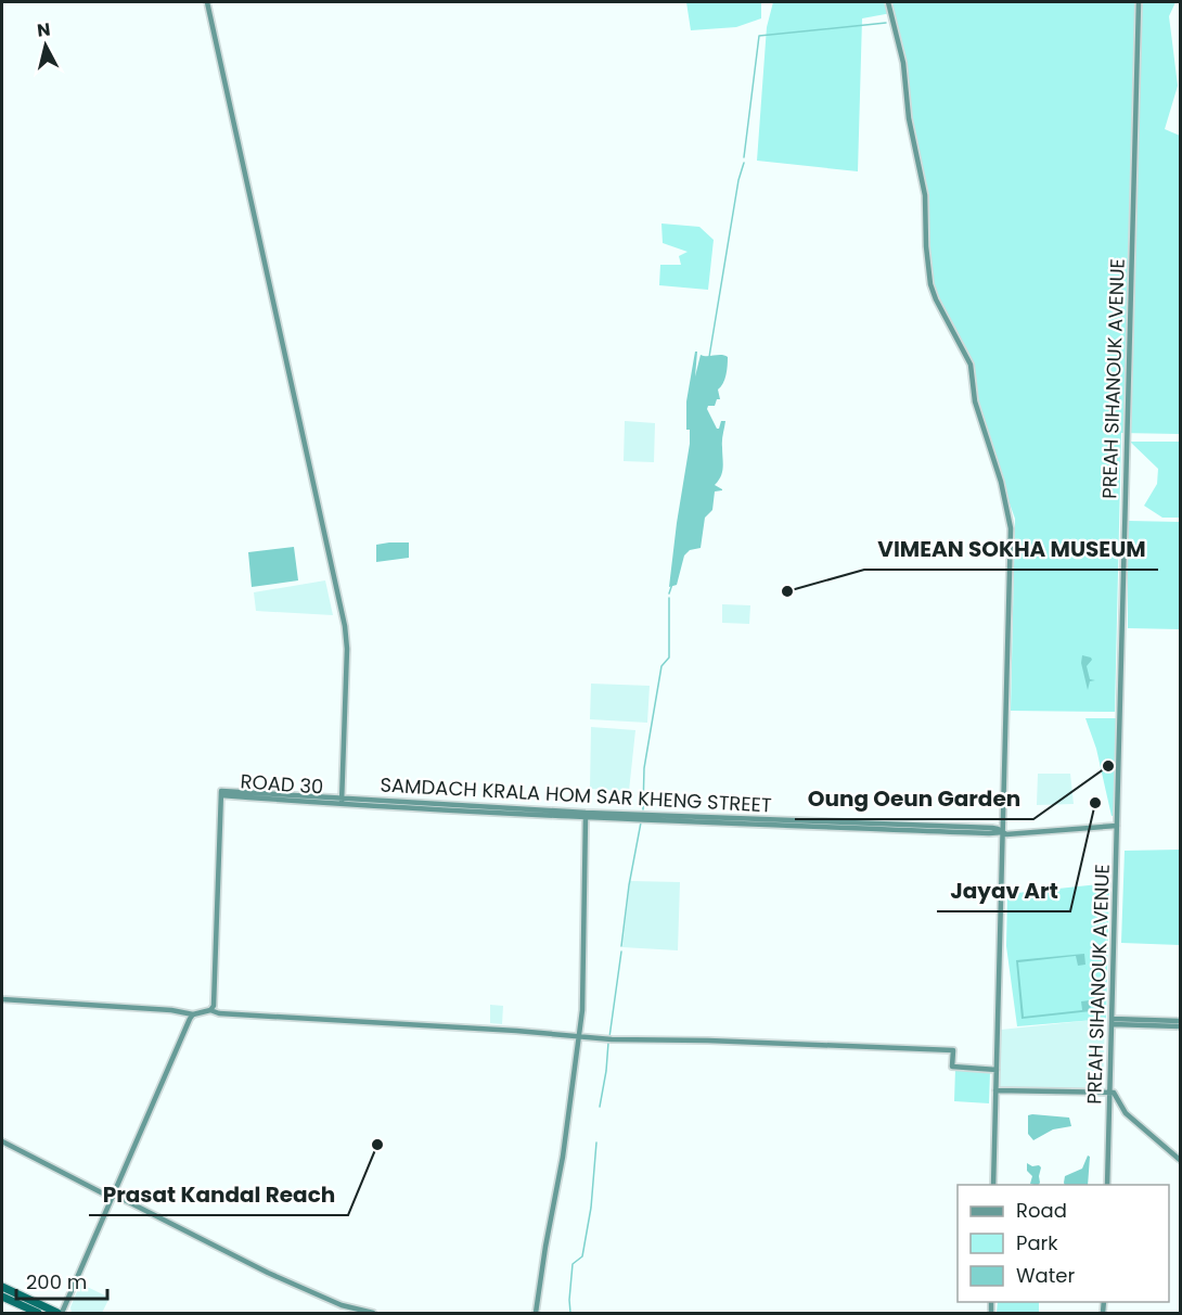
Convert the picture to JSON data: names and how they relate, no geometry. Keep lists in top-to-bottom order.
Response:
{
  "streets": {
    "street": ["PREAH SIHANOUK AVENUE", "ROAD 30", "SAMDACH KRALA HOM SAR KHENG STREET"]
  },
  "crossings": [
    ["PREAH SIHANOUK AVENUE", "SAMDACH KRALA HOM SAR KHENG STREET"],
    ["ROAD 30", "SAMDACH KRALA HOM SAR KHENG STREET"]
  ],
  "places": [
    "VIMEAN SOKHA MUSEUM",
    "Oung Oeun Garden",
    "Jayav Art",
    "Prasat Kandal Reach"
  ],
  "legend": ["Road", "Park", "Water"],
  "scale_bar": "200 m",
  "north": "top"
}
